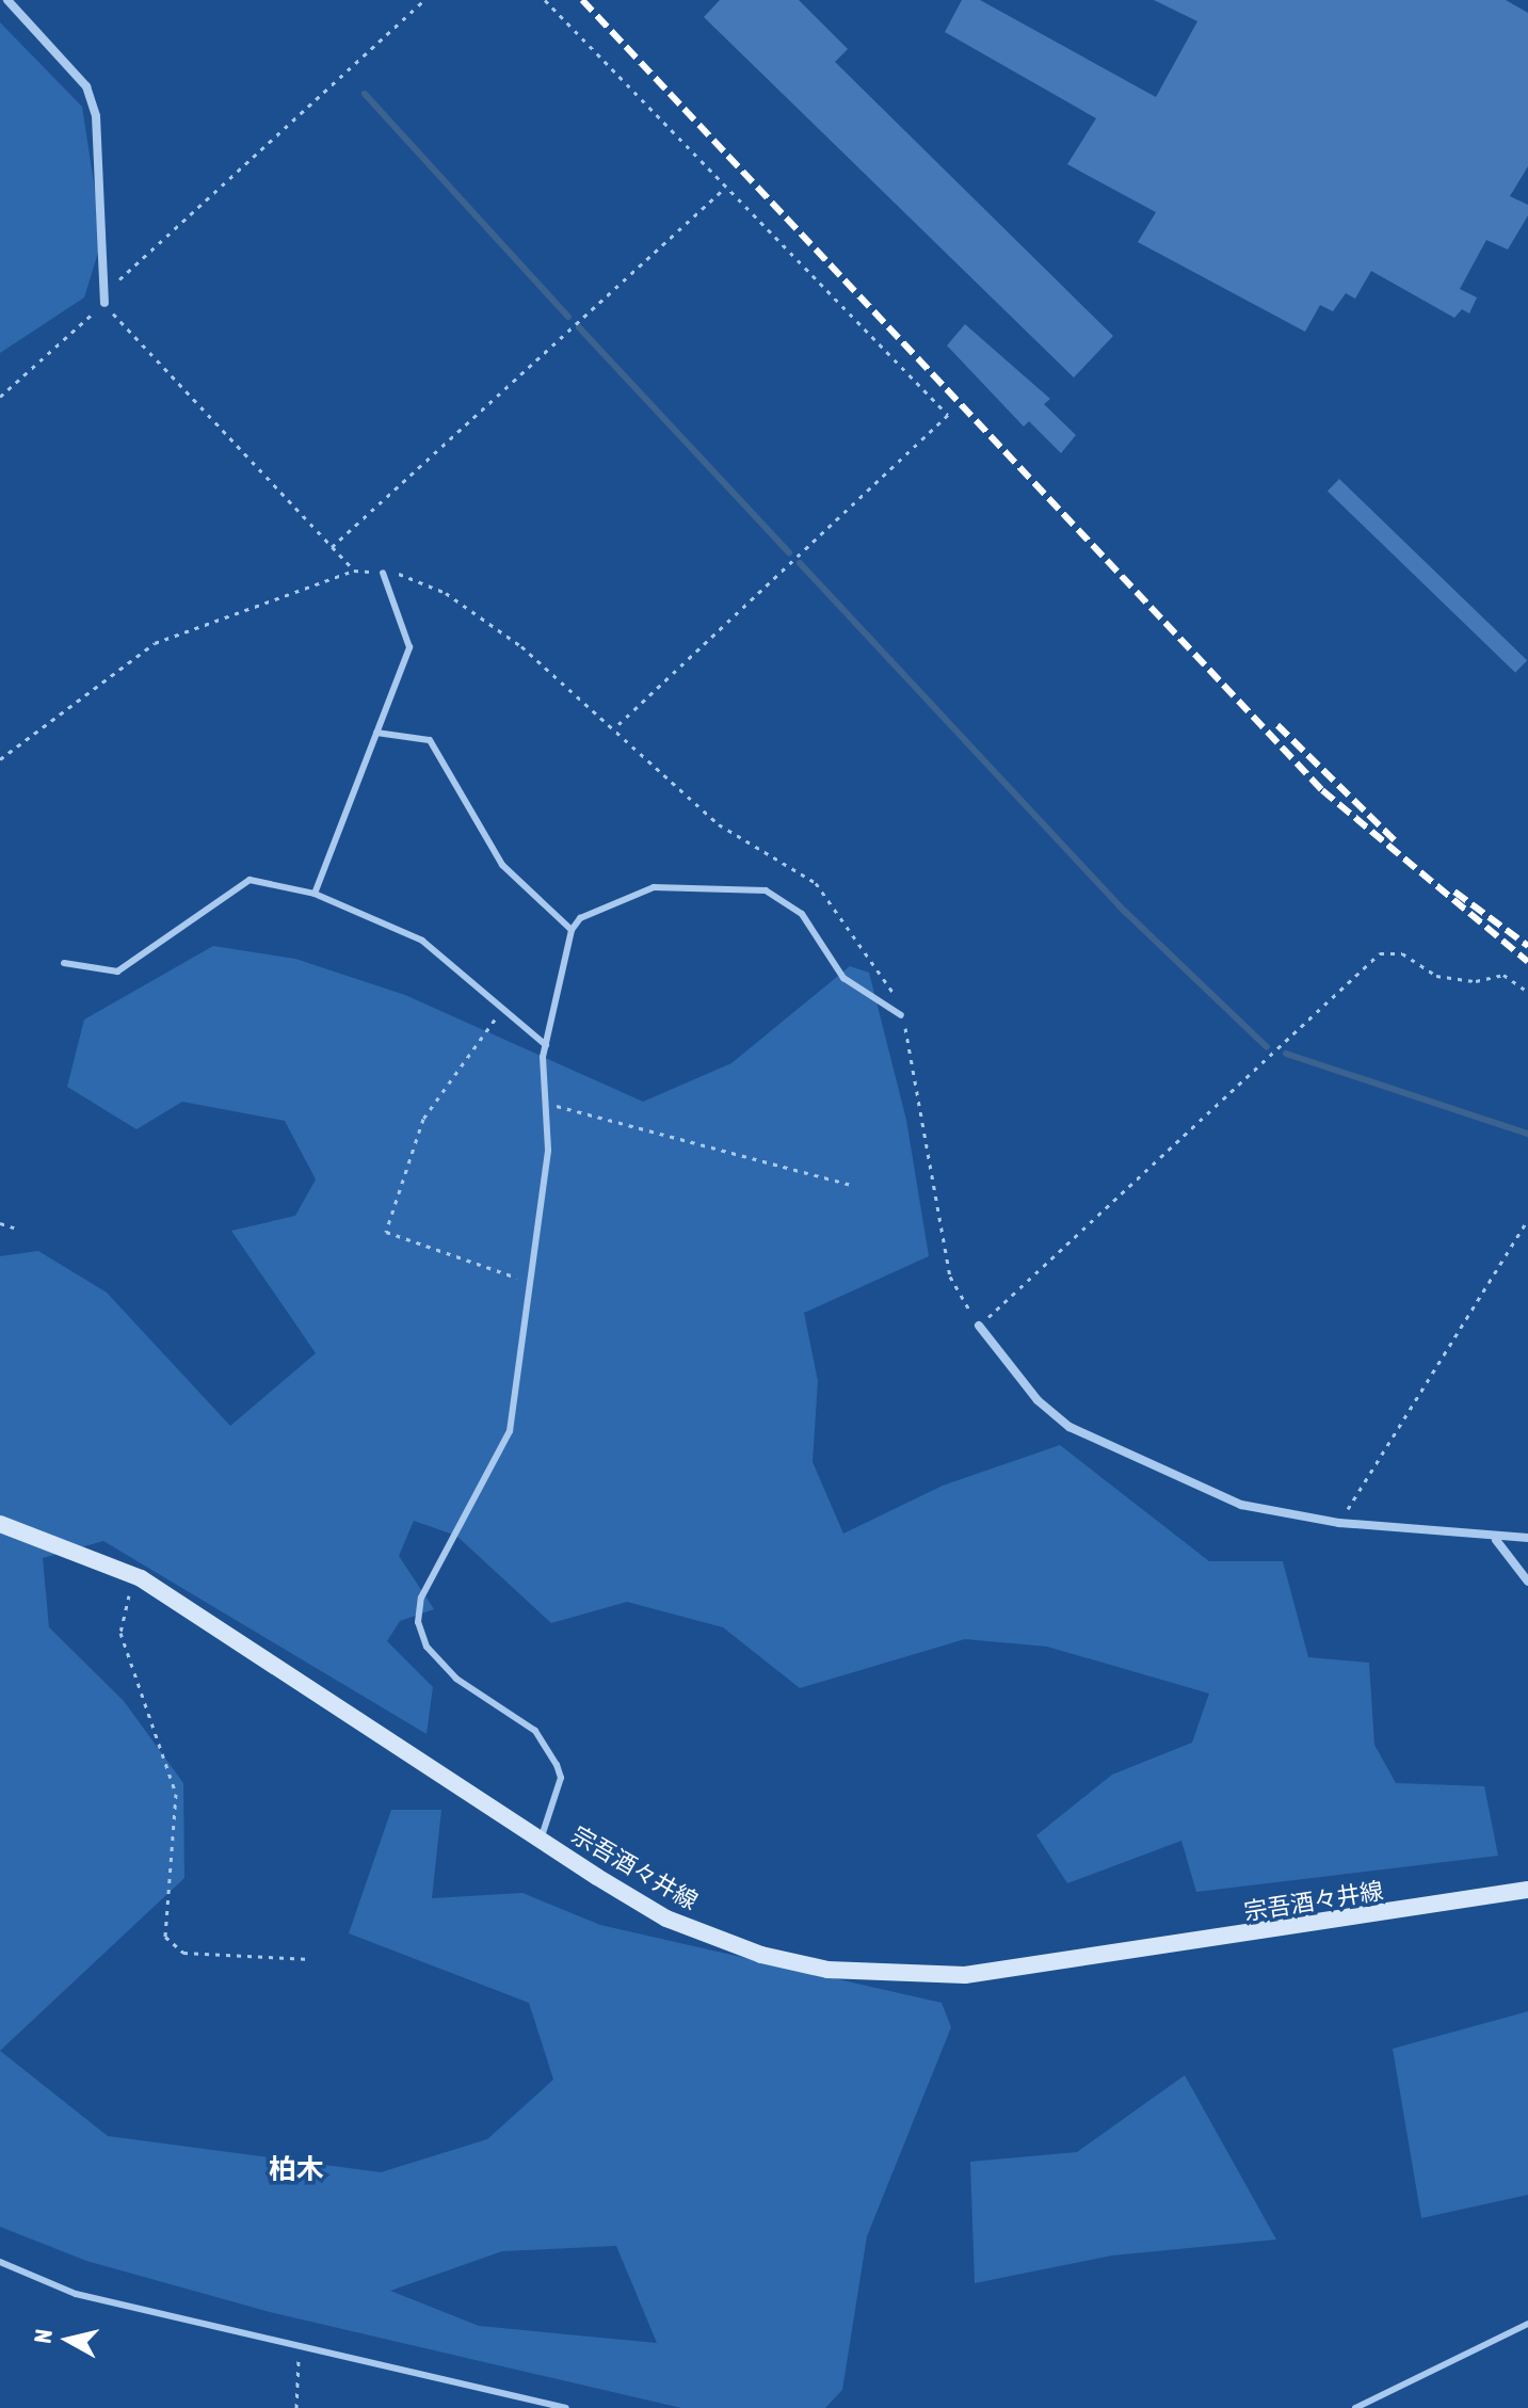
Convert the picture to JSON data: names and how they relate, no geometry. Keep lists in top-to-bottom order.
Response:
{
  "streets": {
    "main road": ["宗吾酒々井線"]
  },
  "districts": ["柏木"],
  "north": "left"
}
